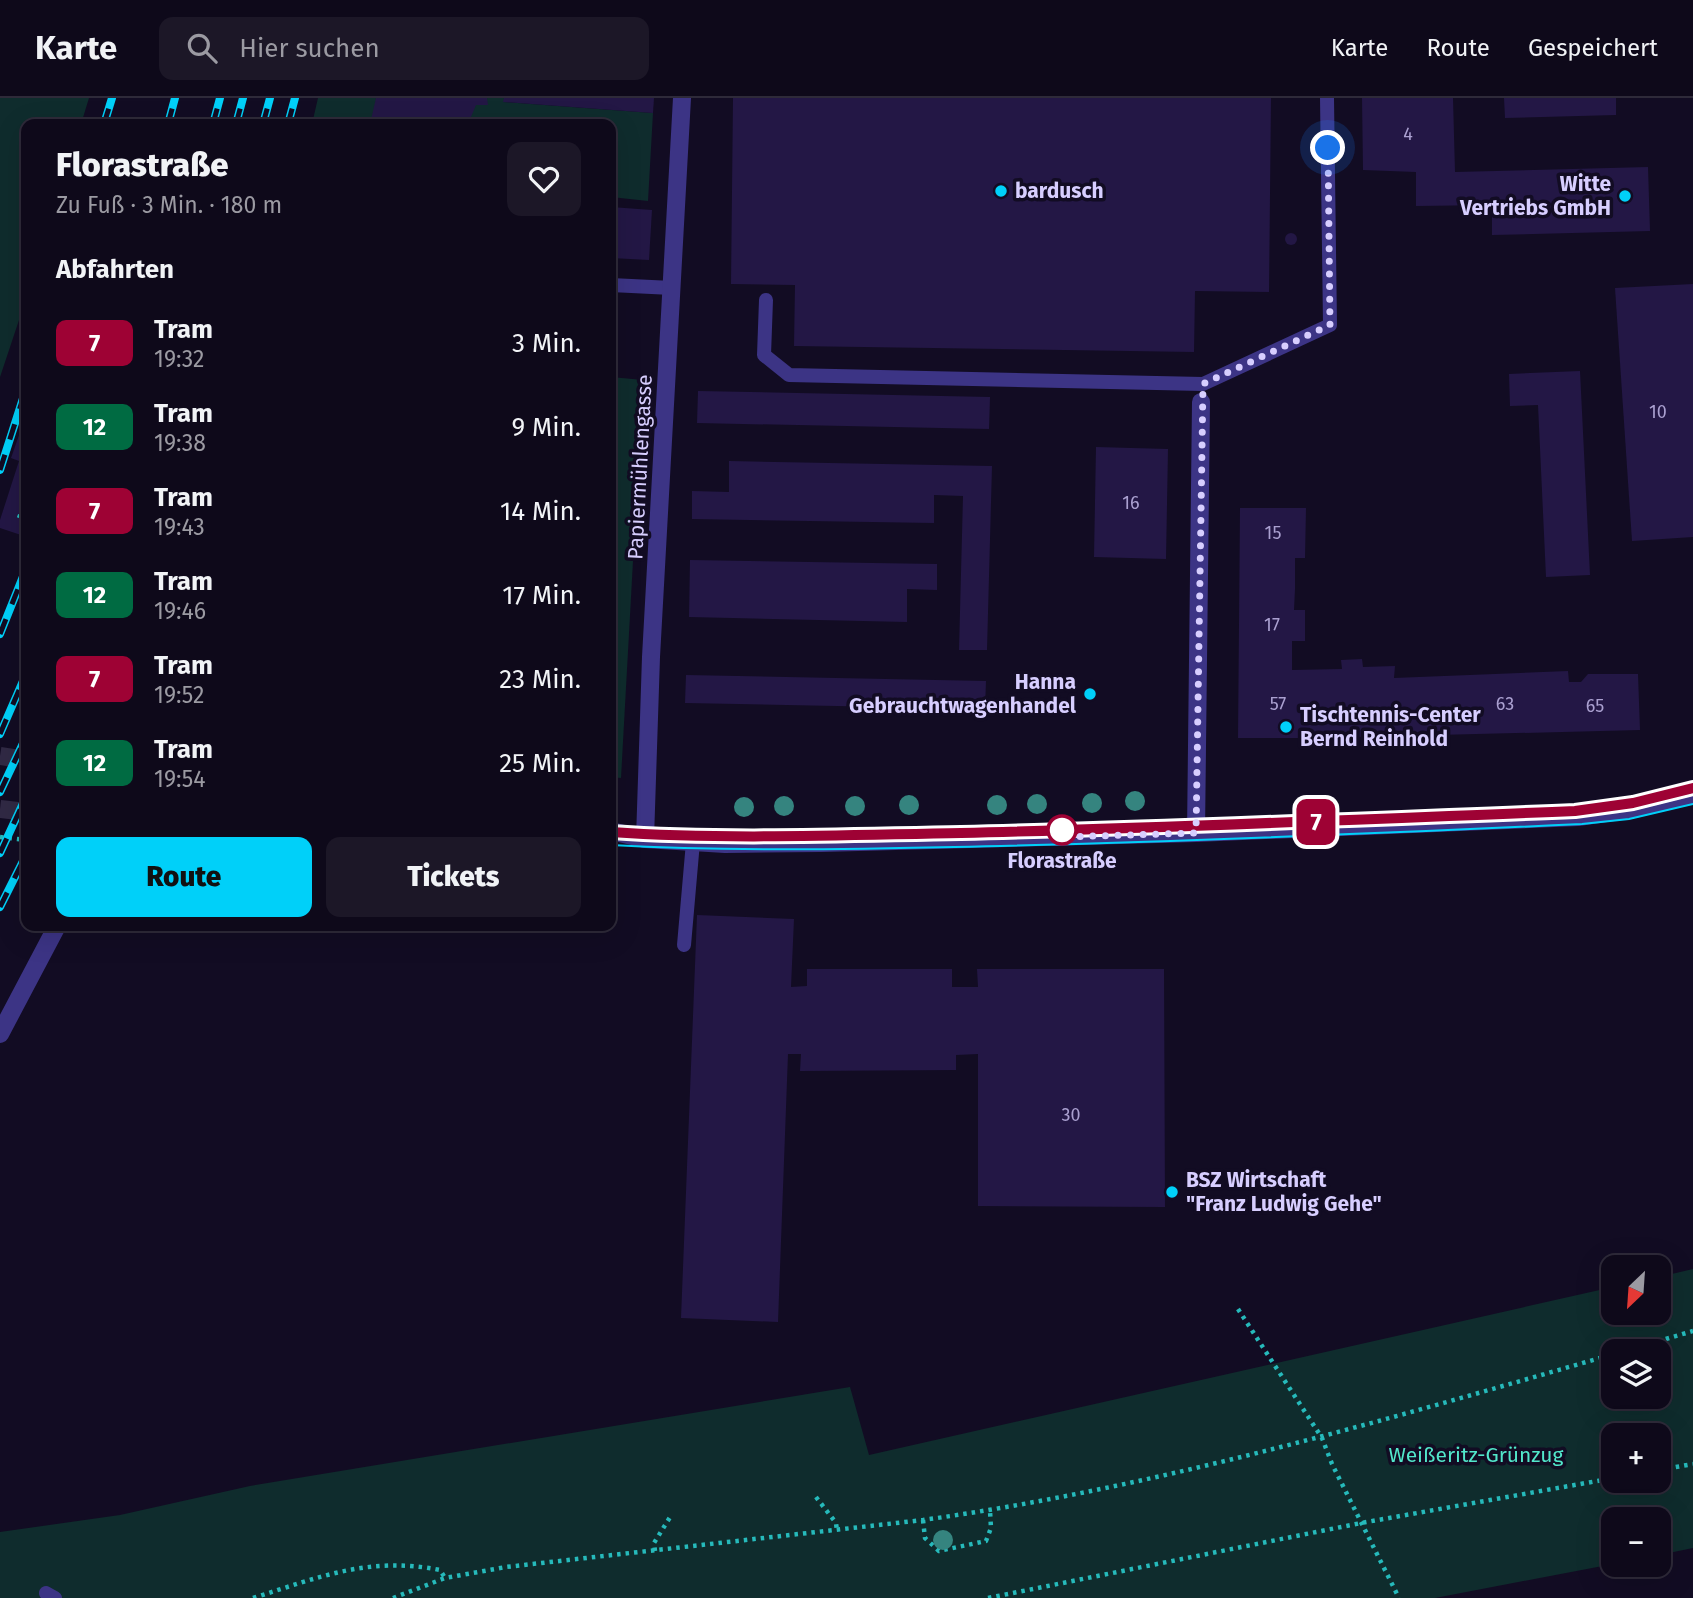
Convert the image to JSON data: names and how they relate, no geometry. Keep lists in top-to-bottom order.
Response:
{
  "streets": {
    "street": ["Papiermühlengasse"]
  },
  "parks": ["Weißeritz-Grünzug"],
  "places": [
    "bardusch",
    "Witte Vertriebs GmbH",
    "Hanna Gebrauchtwagenhandel",
    "Tischtennis-Center Bernd Reinhold",
    "Florastraße",
    "BSZ Wirtschaft \"Franz Ludwig Gehe\""
  ],
  "lines": ["tram line 7"],
  "house_numbers": [
    "4",
    "10",
    "16",
    "15",
    "17",
    "57",
    "63",
    "65",
    "30"
  ],
  "north": "bottom left",
  "page": {
    "header": "Karte",
    "search": "Hier suchen",
    "nav": ["Karte", "Route", "Gespeichert"],
    "on_map": "7",
    "heading": [
      ["Florastraße", "Zu Fuß · 3 Min. · 180 m"],
      "Abfahrten"
    ],
    "list": [
      {
        "mark": "7",
        "name": "Tram",
        "note": "19:32",
        "value": "3 Min."
      },
      {
        "mark": "12",
        "name": "Tram",
        "note": "19:38",
        "value": "9 Min."
      },
      {
        "mark": "7",
        "name": "Tram",
        "note": "19:43",
        "value": "14 Min."
      },
      {
        "mark": "12",
        "name": "Tram",
        "note": "19:46",
        "value": "17 Min."
      },
      {
        "mark": "7",
        "name": "Tram",
        "note": "19:52",
        "value": "23 Min."
      },
      {
        "mark": "12",
        "name": "Tram",
        "note": "19:54",
        "value": "25 Min."
      }
    ],
    "buttons": ["Route", "Tickets"],
    "map_buttons": ["+", "−"]
  }
}
